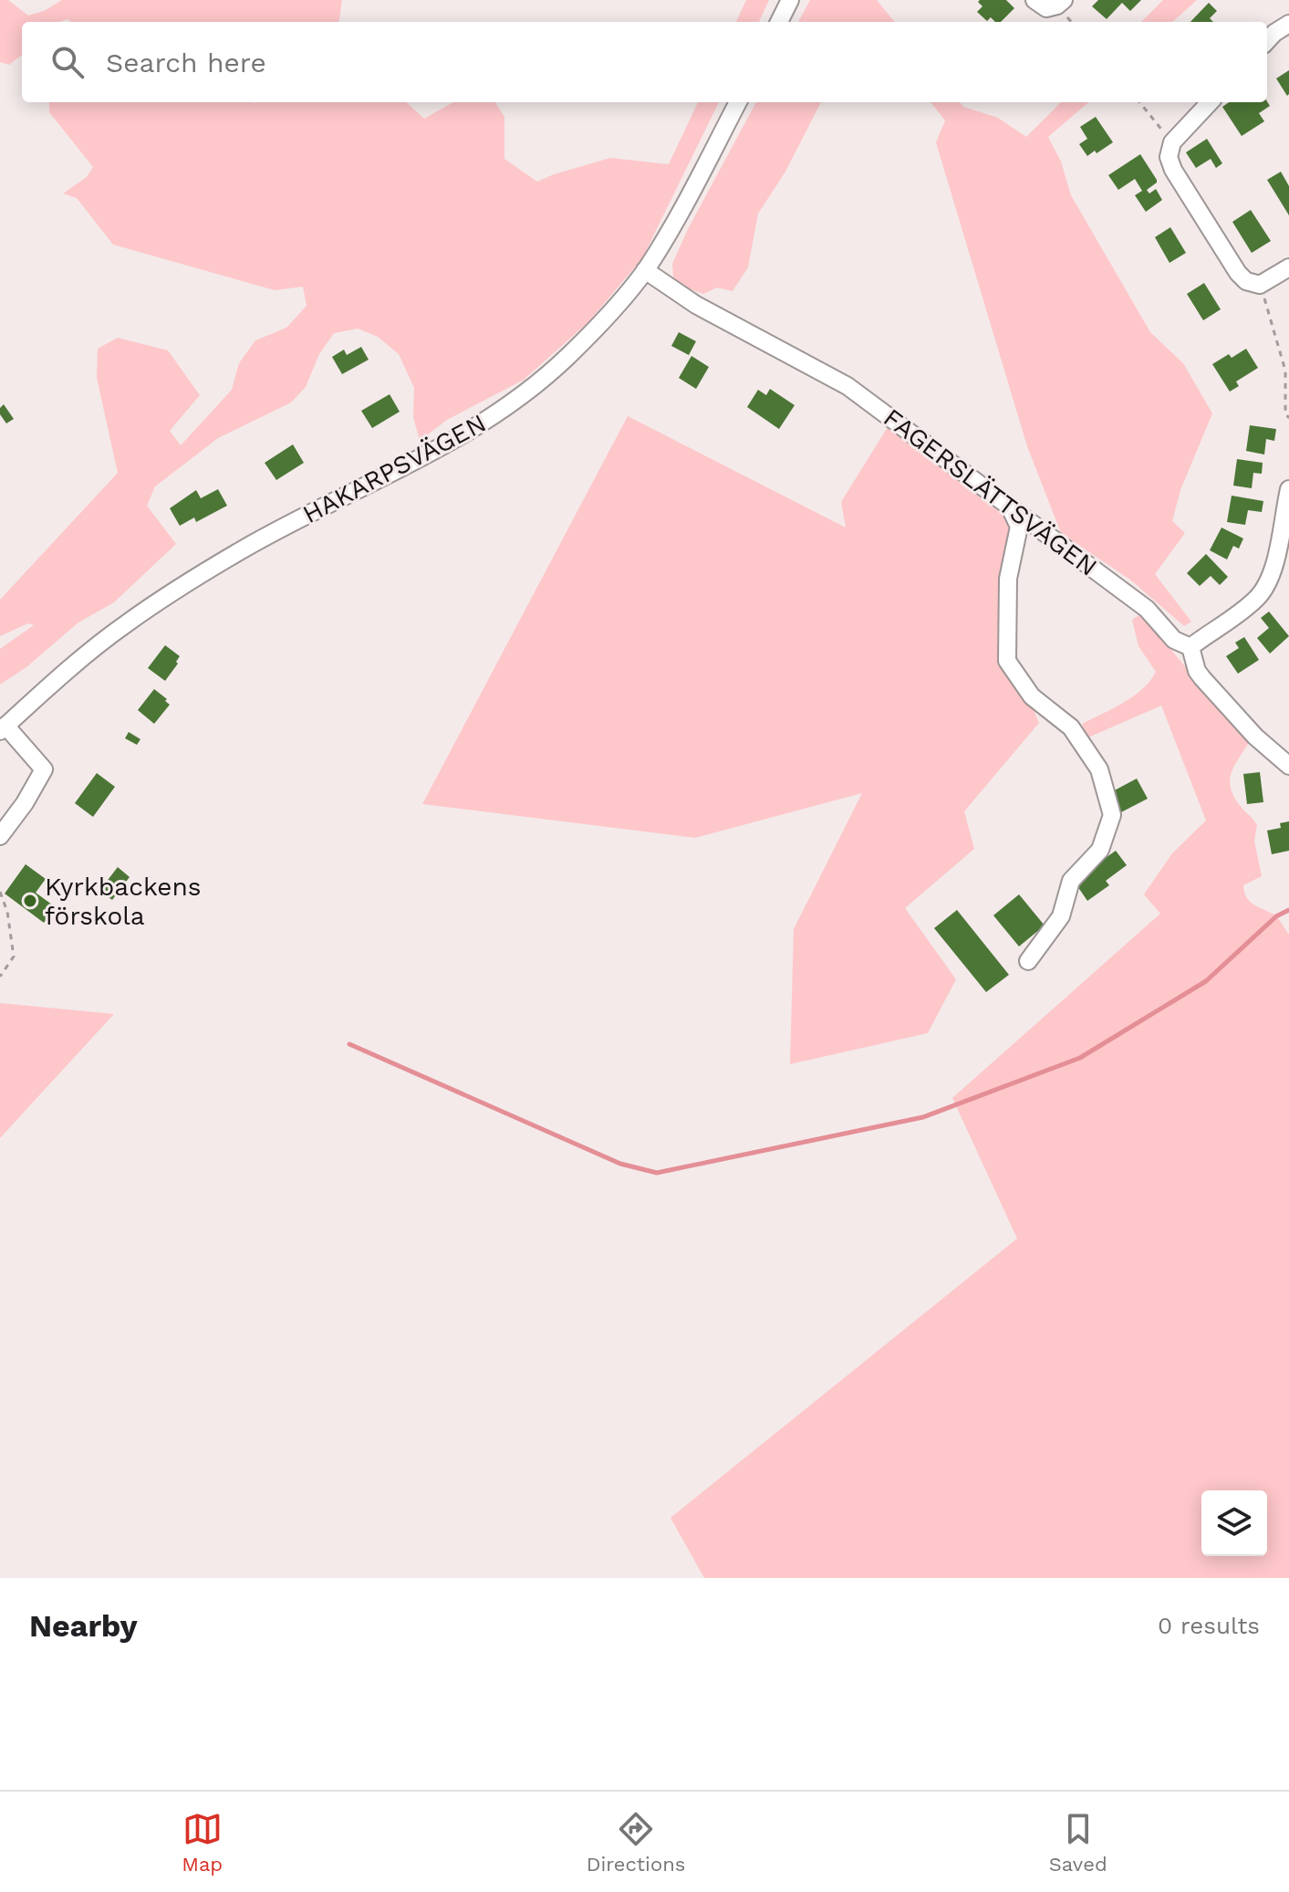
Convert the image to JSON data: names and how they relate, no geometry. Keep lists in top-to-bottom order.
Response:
{
  "streets": {
    "street": ["HAKARPSVÄGEN", "FAGERSLÄTTSVÄGEN"]
  },
  "crossings": [
    ["HAKARPSVÄGEN", "FAGERSLÄTTSVÄGEN"]
  ],
  "places": ["Kyrkbackens förskola"],
  "page": {
    "search": "Search here",
    "heading": ["Nearby", "0 results"],
    "nav": ["Map", "Directions", "Saved"]
  }
}
